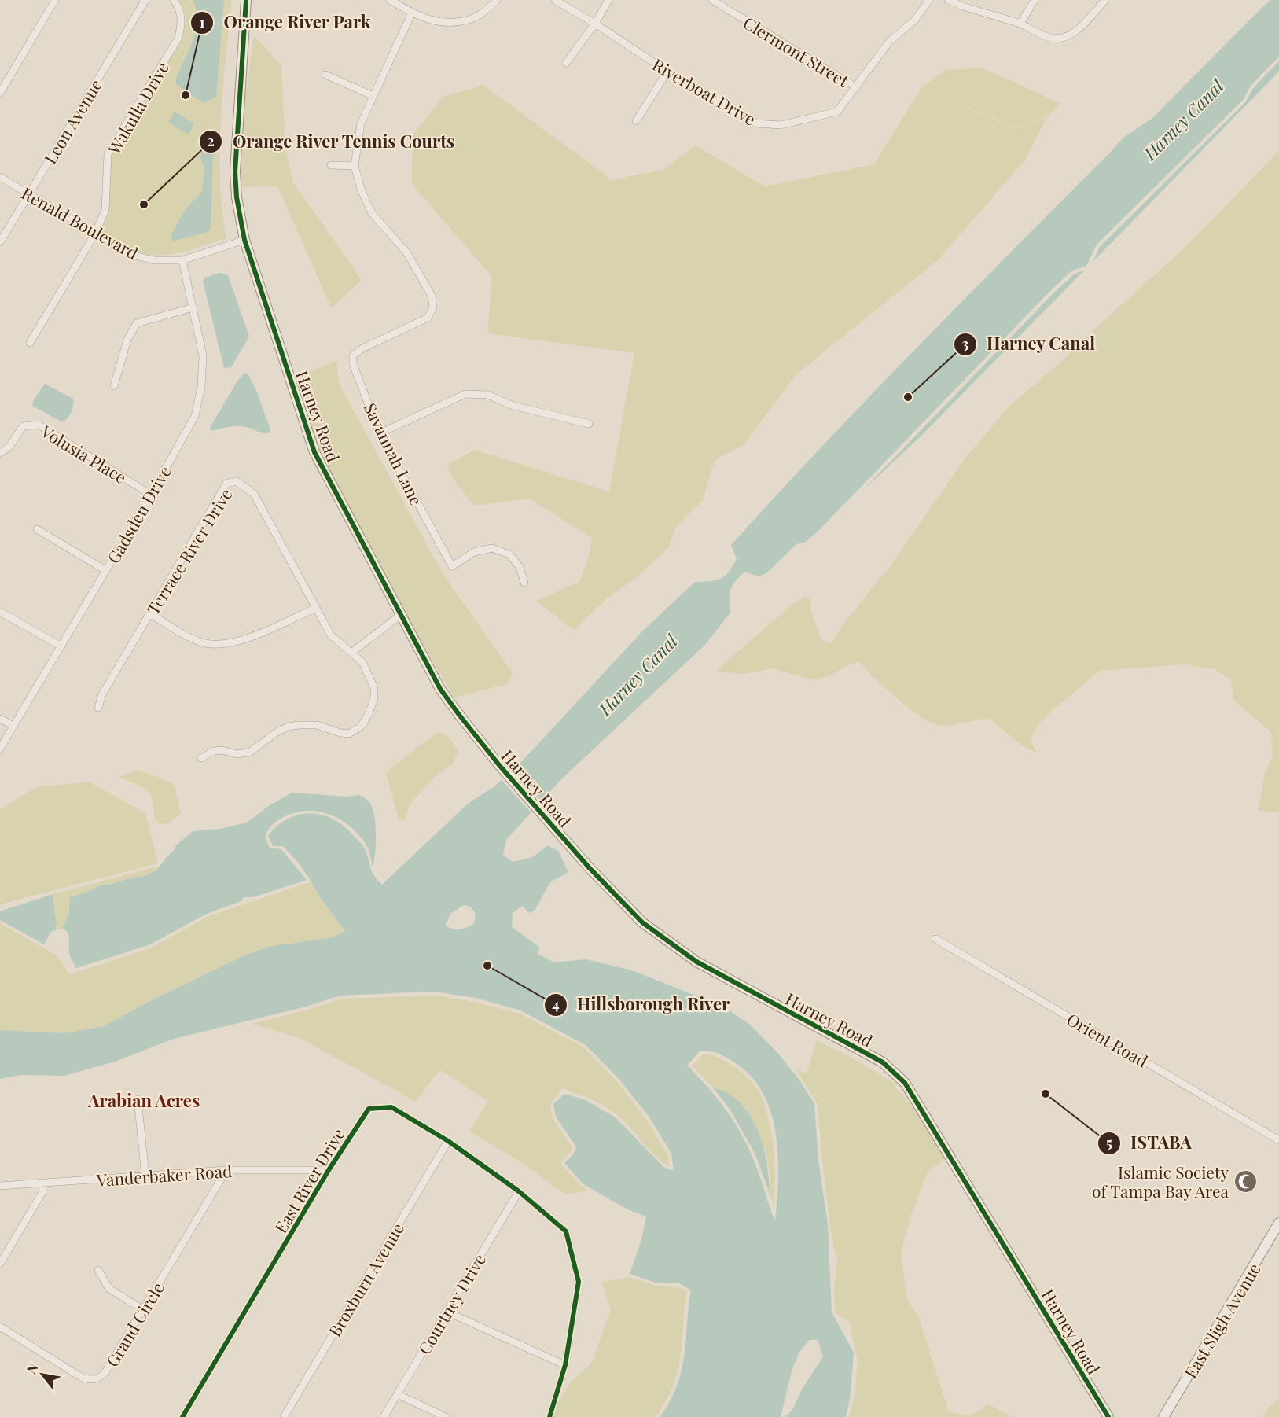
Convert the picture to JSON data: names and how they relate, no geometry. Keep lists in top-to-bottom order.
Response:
{
  "streets": {
    "street": [
      "Clermont Street",
      "Riverboat Drive",
      "Wakulla Drive",
      "Leon Avenue",
      "Renald Boulevard",
      "Harney Road",
      "Volusia Place",
      "Savannah Lane",
      "Gadsden Drive",
      "Terrace River Drive",
      "Orient Road",
      "Vanderbaker Road",
      "East River Drive",
      "Broxburn Avenue",
      "Courtney Drive",
      "East Sligh Avenue",
      "Grand Circle"
    ]
  },
  "crossings": [
    ["Clermont Street", "Riverboat Drive"],
    ["Wakulla Drive", "Renald Boulevard"],
    ["Leon Avenue", "Renald Boulevard"],
    ["Renald Boulevard", "Harney Road"],
    ["Renald Boulevard", "Gadsden Drive"],
    ["Volusia Place", "Gadsden Drive"],
    ["Vanderbaker Road", "East River Drive"],
    ["Vanderbaker Road", "Grand Circle"],
    ["East River Drive", "Broxburn Avenue"],
    ["East River Drive", "Courtney Drive"]
  ],
  "districts": ["Arabian Acres"],
  "water": ["Harney Canal"],
  "places": {
    "other": [
      "Orange River Park",
      "Orange River Tennis Courts",
      "Harney Canal",
      "Hillsborough River",
      "ISTABA"
    ],
    "mosque": ["Islamic Society of Tampa Bay Area"]
  },
  "north": "top left"
}
